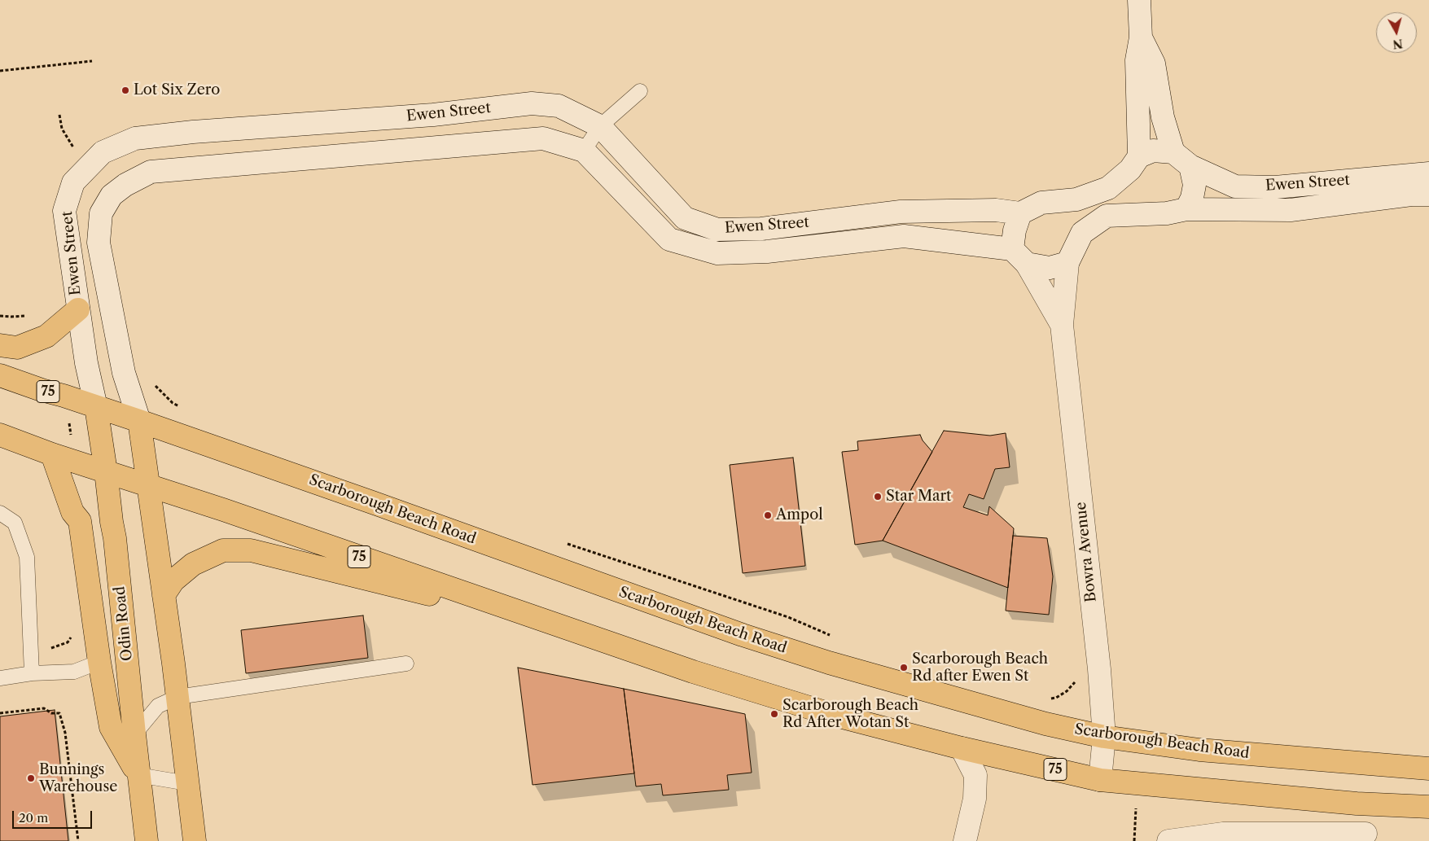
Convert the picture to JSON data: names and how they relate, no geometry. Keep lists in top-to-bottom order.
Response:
{
  "streets": {
    "main road": [
      "Ewen Street",
      "75",
      "Scarborough Beach Road",
      "Bowra Avenue",
      "Odin Road"
    ]
  },
  "crossings": [
    ["Ewen Street", "Scarborough Beach Road"],
    ["Ewen Street", "Bowra Avenue"],
    ["Ewen Street", "Odin Road"],
    ["75", "Bowra Avenue"],
    ["75", "Odin Road"],
    ["Scarborough Beach Road", "Bowra Avenue"],
    ["Scarborough Beach Road", "Odin Road"]
  ],
  "places": [
    "Lot Six Zero",
    "Star Mart",
    "Ampol",
    "Scarborough Beach Rd after Ewen St",
    "Scarborough Beach Rd After Wotan St",
    "Bunnings Warehouse"
  ],
  "scale_bar": "20 m",
  "north": "bottom"
}
